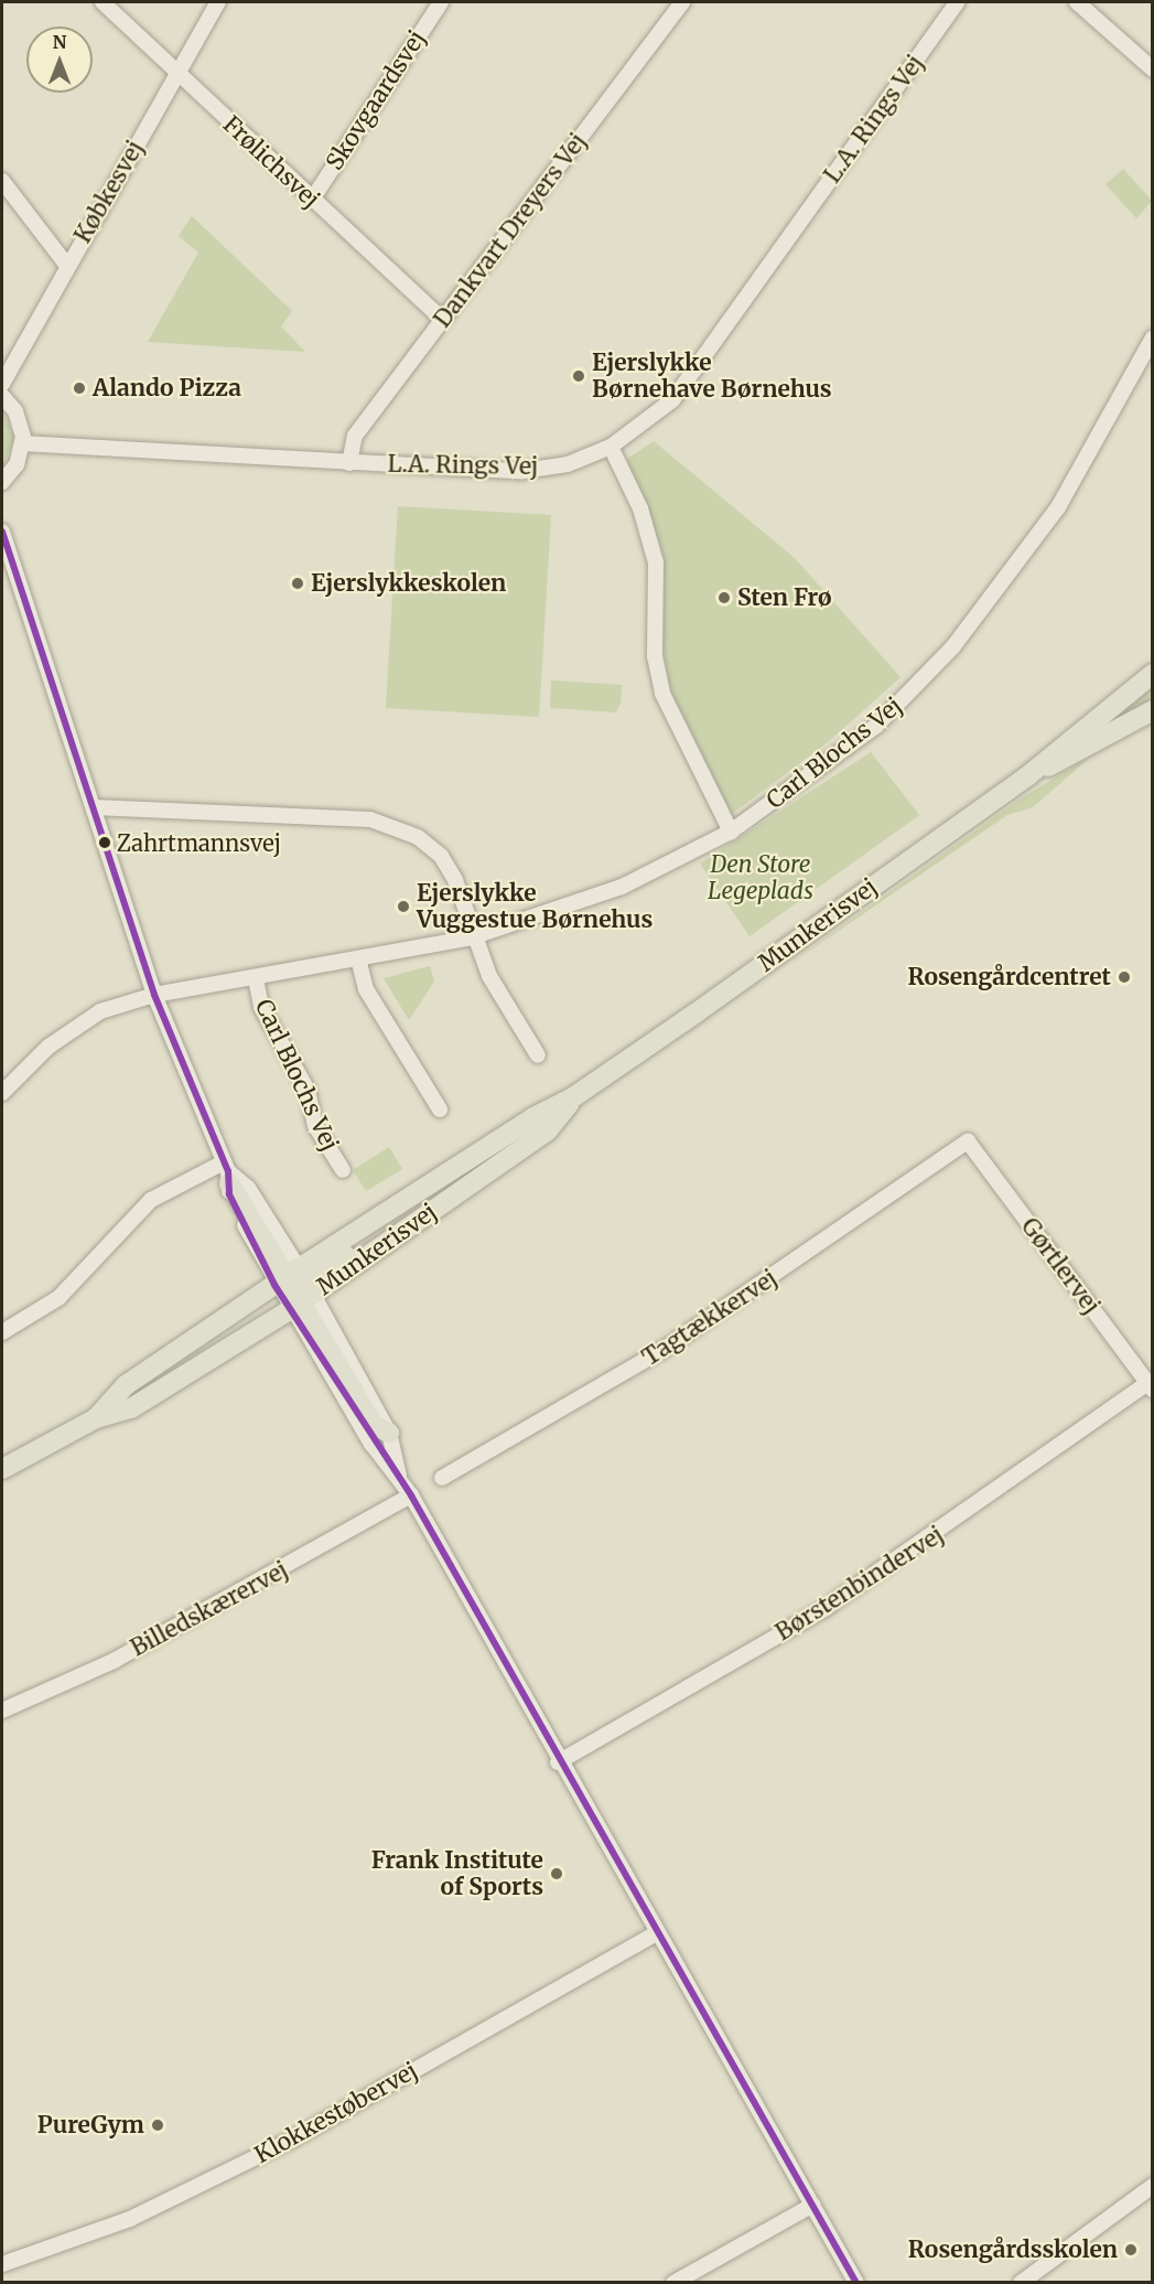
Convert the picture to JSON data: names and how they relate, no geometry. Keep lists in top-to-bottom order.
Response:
{
  "streets": {
    "main road": ["Munkerisvej"],
    "street": [
      "Skovgaardsvej",
      "L.A. Rings Vej",
      "Frølichsvej",
      "Købkesvej",
      "Dankvart Dreyers Vej",
      "Carl Blochs Vej",
      "Gørtlervej",
      "Tagtækkervej",
      "Børstenbindervej",
      "Billedskærervej",
      "Klokkestøbervej"
    ]
  },
  "crossings": [
    ["Skovgaardsvej", "Frølichsvej"],
    ["L.A. Rings Vej", "Dankvart Dreyers Vej"],
    ["Frølichsvej", "Købkesvej"],
    ["Frølichsvej", "Dankvart Dreyers Vej"],
    ["Gørtlervej", "Tagtækkervej"],
    ["Gørtlervej", "Børstenbindervej"]
  ],
  "parks": ["Den Store Legeplads"],
  "places": [
    "Ejerslykke Børnehave Børnehus",
    "Alando Pizza",
    "Ejerslykkeskolen",
    "Sten Frø",
    "Zahrtmannsvej",
    "Ejerslykke Vuggestue Børnehus",
    "Rosengårdcentret",
    "Frank Institute of Sports",
    "PureGym",
    "Rosengårdsskolen"
  ],
  "north": "top"
}
